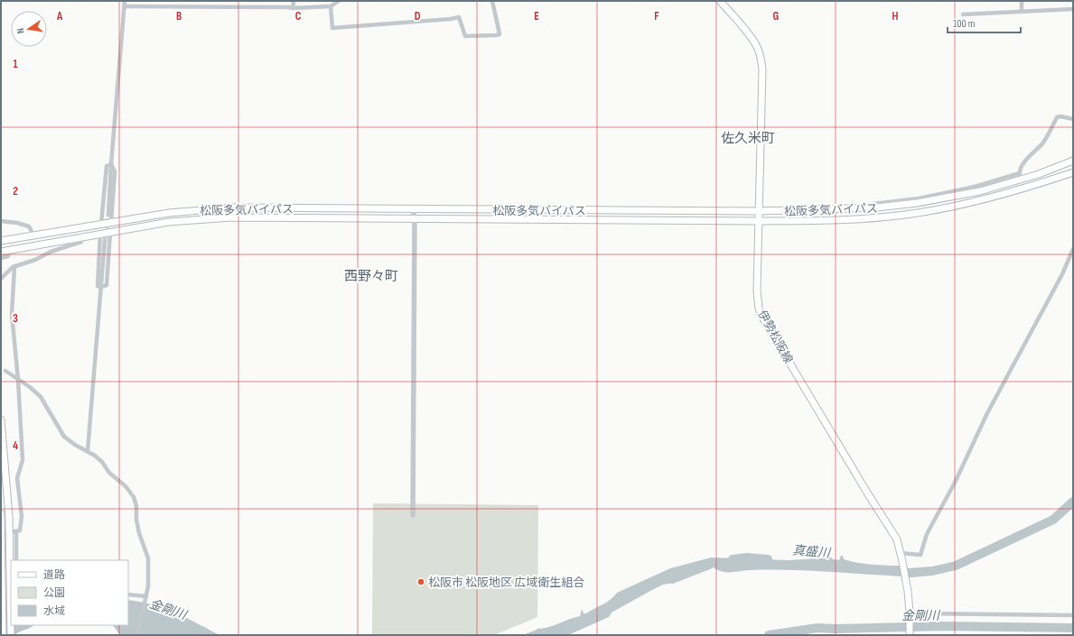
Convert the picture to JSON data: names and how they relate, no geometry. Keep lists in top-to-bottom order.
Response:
{
  "streets": {
    "main road": ["松阪多気バイパス", "伊勢松阪線"]
  },
  "crossings": [
    ["松阪多気バイパス", "伊勢松阪線"]
  ],
  "districts": ["佐久米町", "西野々町"],
  "water": ["真盛川", "金剛川"],
  "places": ["松阪市 松阪地区 広域衛生組合"],
  "legend": ["道路", "公園", "水域"],
  "scale_bar": "100 m",
  "north": "left",
  "grid": {
    "columns": [
      "A",
      "B",
      "C",
      "D",
      "E",
      "F",
      "G",
      "H"
    ],
    "rows": [
      "1",
      "2",
      "3",
      "4"
    ]
  }
}
